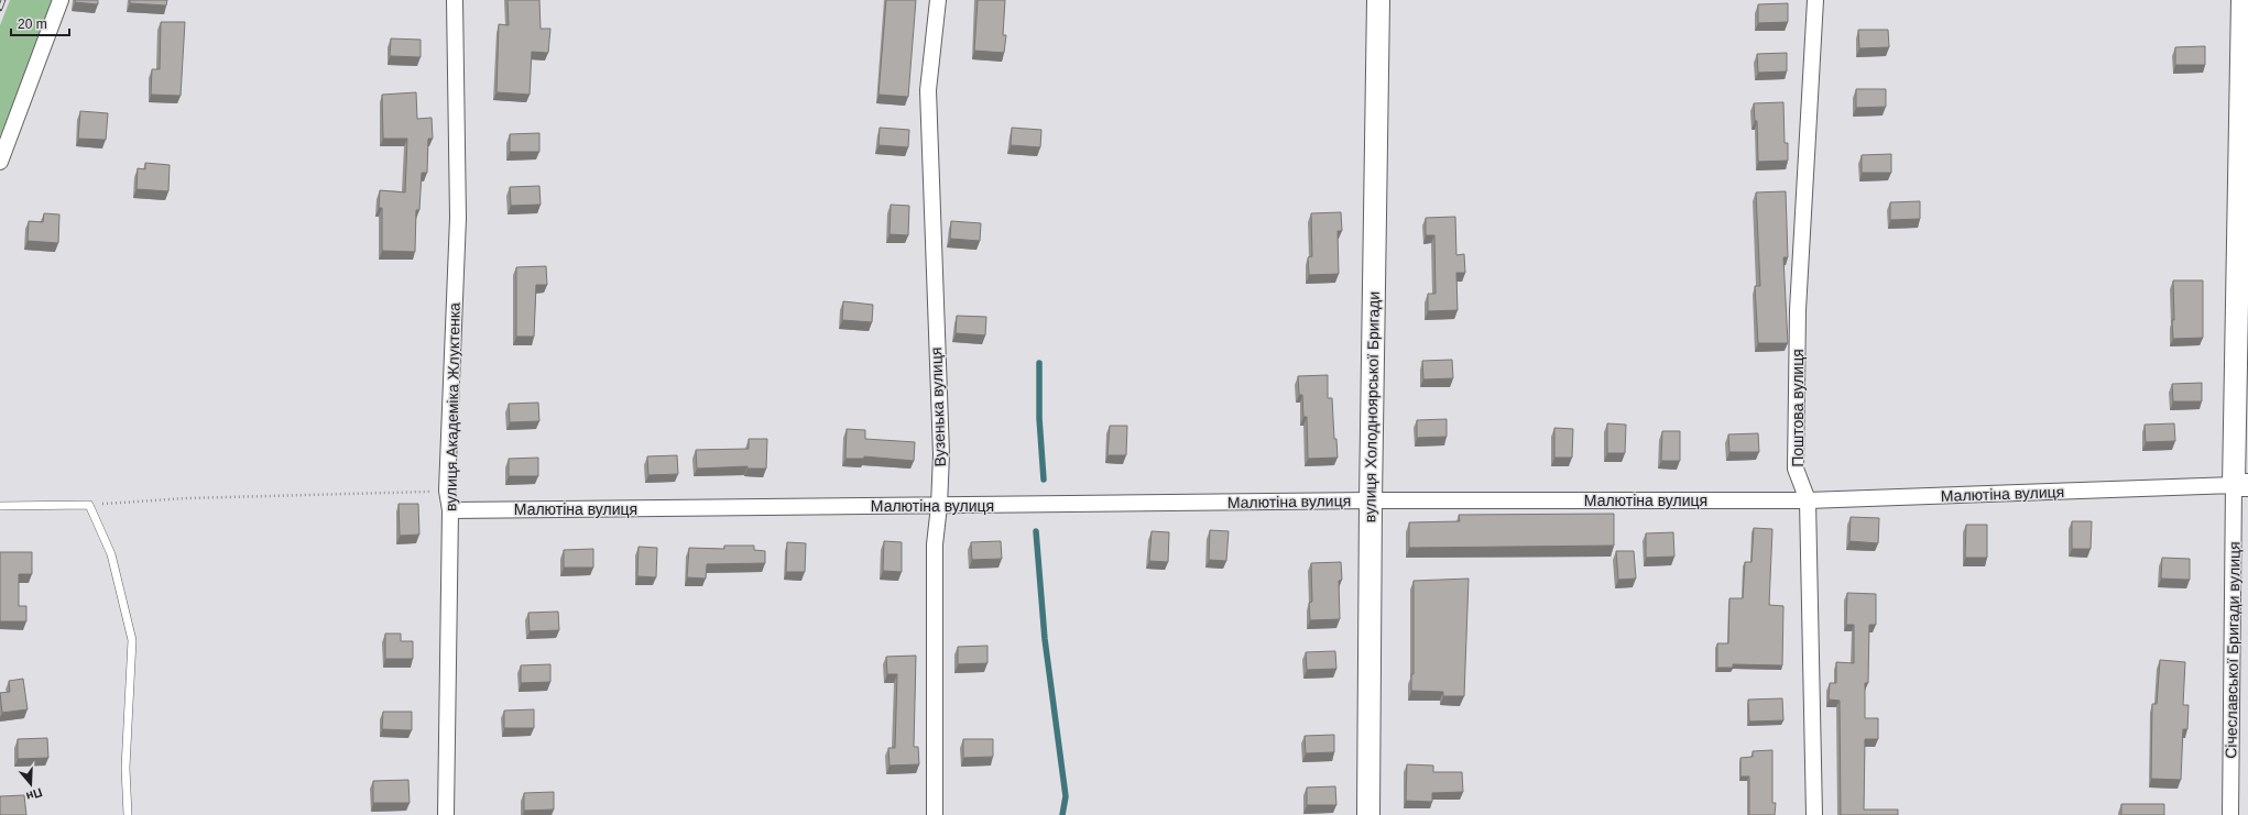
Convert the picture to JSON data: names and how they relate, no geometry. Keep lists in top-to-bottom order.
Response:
{
  "streets": {
    "street": [
      "вулиця Академіка Жлуктенка",
      "Вузенька вулиця",
      "вулиця Холодноярської Бригади",
      "Поштова вулиця",
      "Малютіна вулиця",
      "Січеславської Бригади вулиця"
    ]
  },
  "crossings": [
    ["вулиця Академіка Жлуктенка", "Малютіна вулиця"],
    ["Вузенька вулиця", "Малютіна вулиця"],
    ["вулиця Холодноярської Бригади", "Малютіна вулиця"],
    ["Поштова вулиця", "Малютіна вулиця"],
    ["Малютіна вулиця", "Січеславської Бригади вулиця"]
  ],
  "scale_bar": "20 m",
  "north": "bottom"
}
